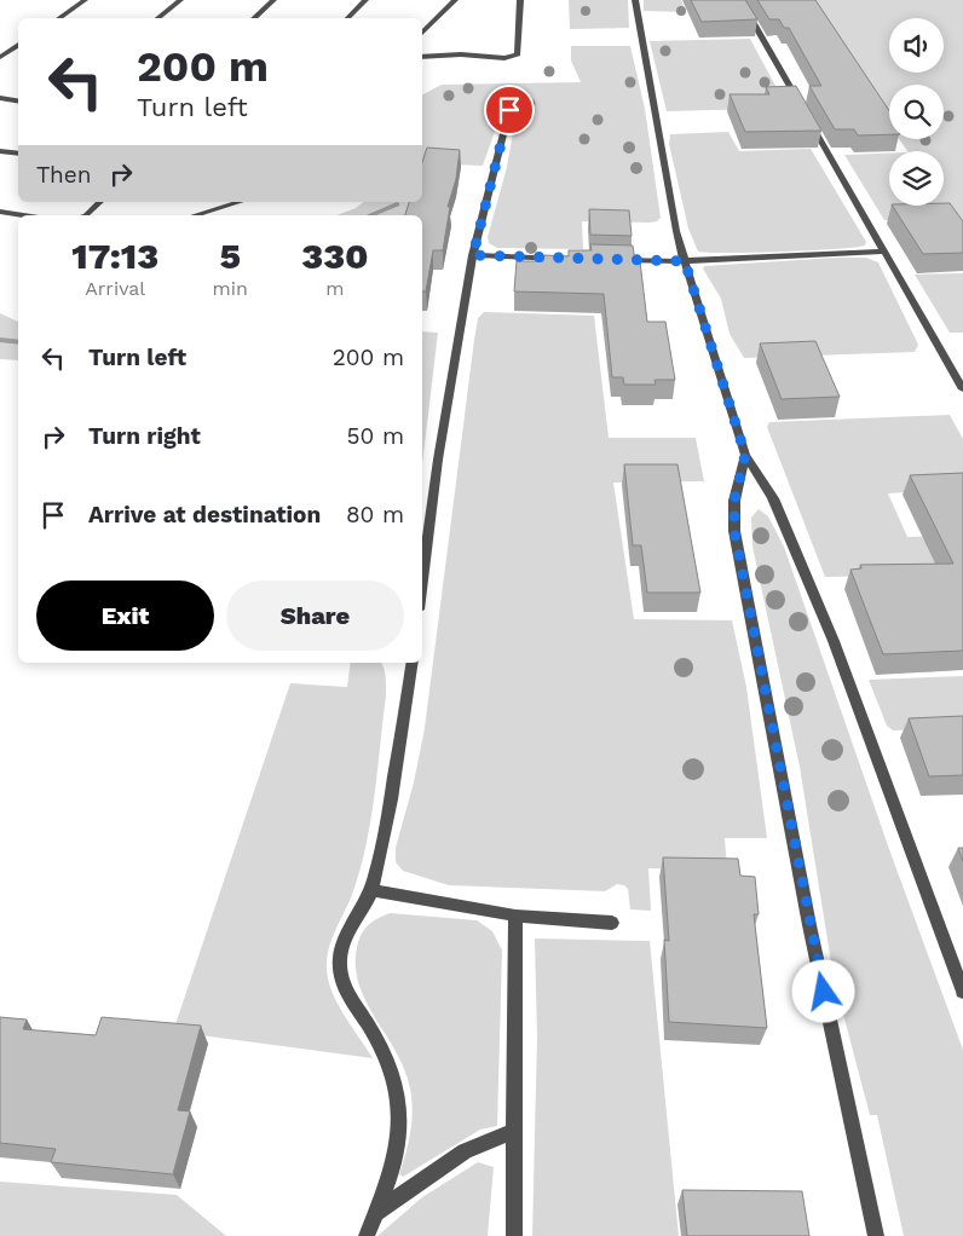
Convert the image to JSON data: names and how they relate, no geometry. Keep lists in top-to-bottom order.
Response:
{
  "page": {
    "turn": ["200 m", "Turn left"],
    "then": "Then",
    "eta": [
      "17:13",
      "Arrival",
      "5",
      "min",
      "330",
      "m"
    ],
    "list": [
      {
        "name": "Turn left",
        "value": "200 m"
      },
      {
        "name": "Turn right",
        "value": "50 m"
      },
      {
        "name": "Arrive at destination",
        "value": "80 m"
      }
    ],
    "buttons": ["Exit", "Share"]
  }
}
